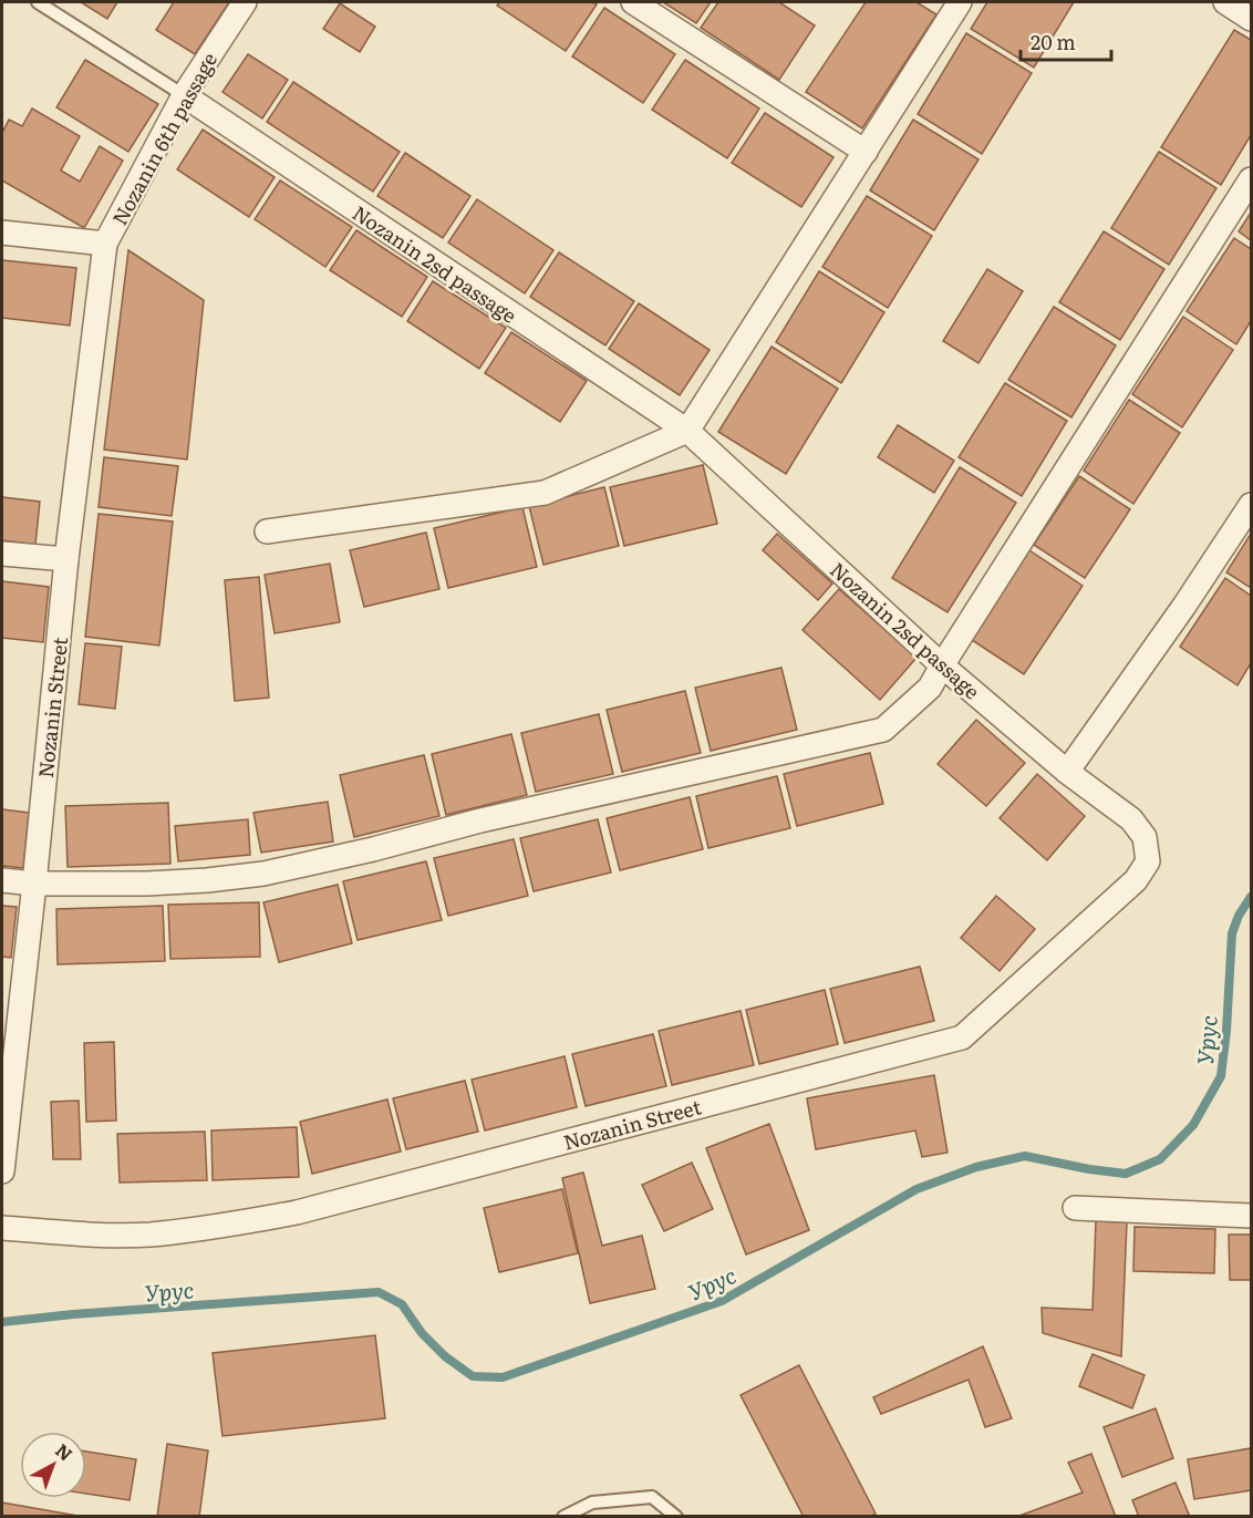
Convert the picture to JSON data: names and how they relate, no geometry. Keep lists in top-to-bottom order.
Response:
{
  "streets": {
    "street": ["Nozanin 6th passage", "Nozanin 2sd passage", "Nozanin Street"]
  },
  "crossings": [
    ["Nozanin 6th passage", "Nozanin 2sd passage"],
    ["Nozanin 6th passage", "Nozanin Street"],
    ["Nozanin 2sd passage", "Nozanin Street"]
  ],
  "water": ["Урус"],
  "scale_bar": "20 m",
  "north": "top right"
}
